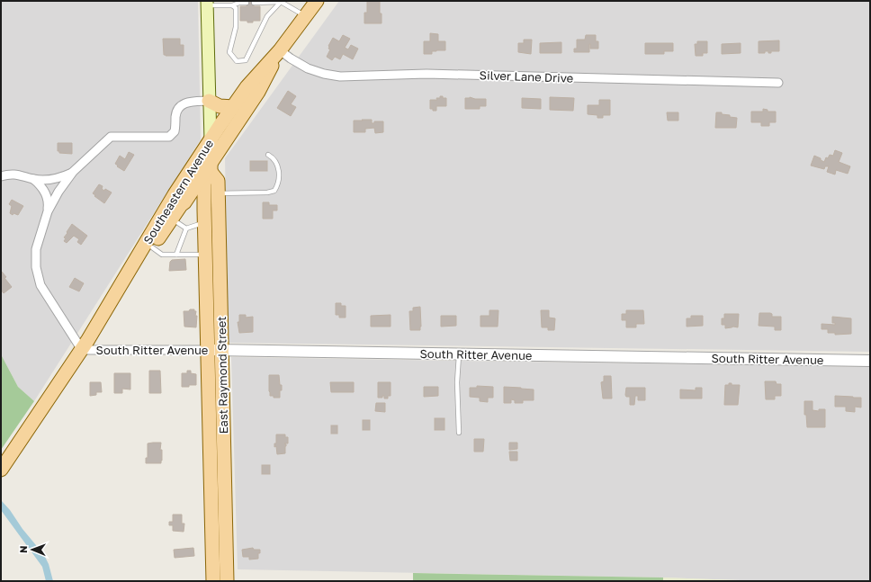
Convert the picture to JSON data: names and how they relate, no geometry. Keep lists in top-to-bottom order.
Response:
{
  "streets": {
    "main road": ["Southeastern Avenue", "East Raymond Street"],
    "street": ["Silver Lane Drive", "South Ritter Avenue"]
  },
  "crossings": [
    ["Silver Lane Drive", "Southeastern Avenue"],
    ["Southeastern Avenue", "South Ritter Avenue"],
    ["Southeastern Avenue", "East Raymond Street"],
    ["South Ritter Avenue", "East Raymond Street"]
  ],
  "north": "left"
}
